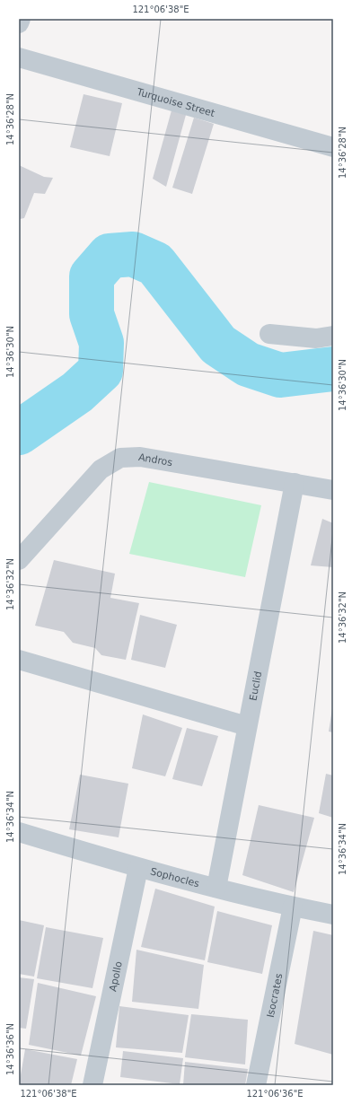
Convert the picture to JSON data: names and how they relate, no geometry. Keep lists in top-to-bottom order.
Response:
{
  "streets": {
    "street": [
      "Turquoise Street",
      "Andros",
      "Euclid",
      "Sophocles",
      "Apollo",
      "Isocrates"
    ]
  },
  "crossings": [
    ["Andros", "Euclid"],
    ["Euclid", "Sophocles"],
    ["Sophocles", "Apollo"],
    ["Sophocles", "Isocrates"]
  ],
  "coordinates": [
    "121°06'38\"E",
    "14°36'28\"N",
    "14°36'30\"N",
    "14°36'32\"N",
    "14°36'34\"N",
    "14°36'36\"N",
    "121°06'36\"E"
  ]
}
